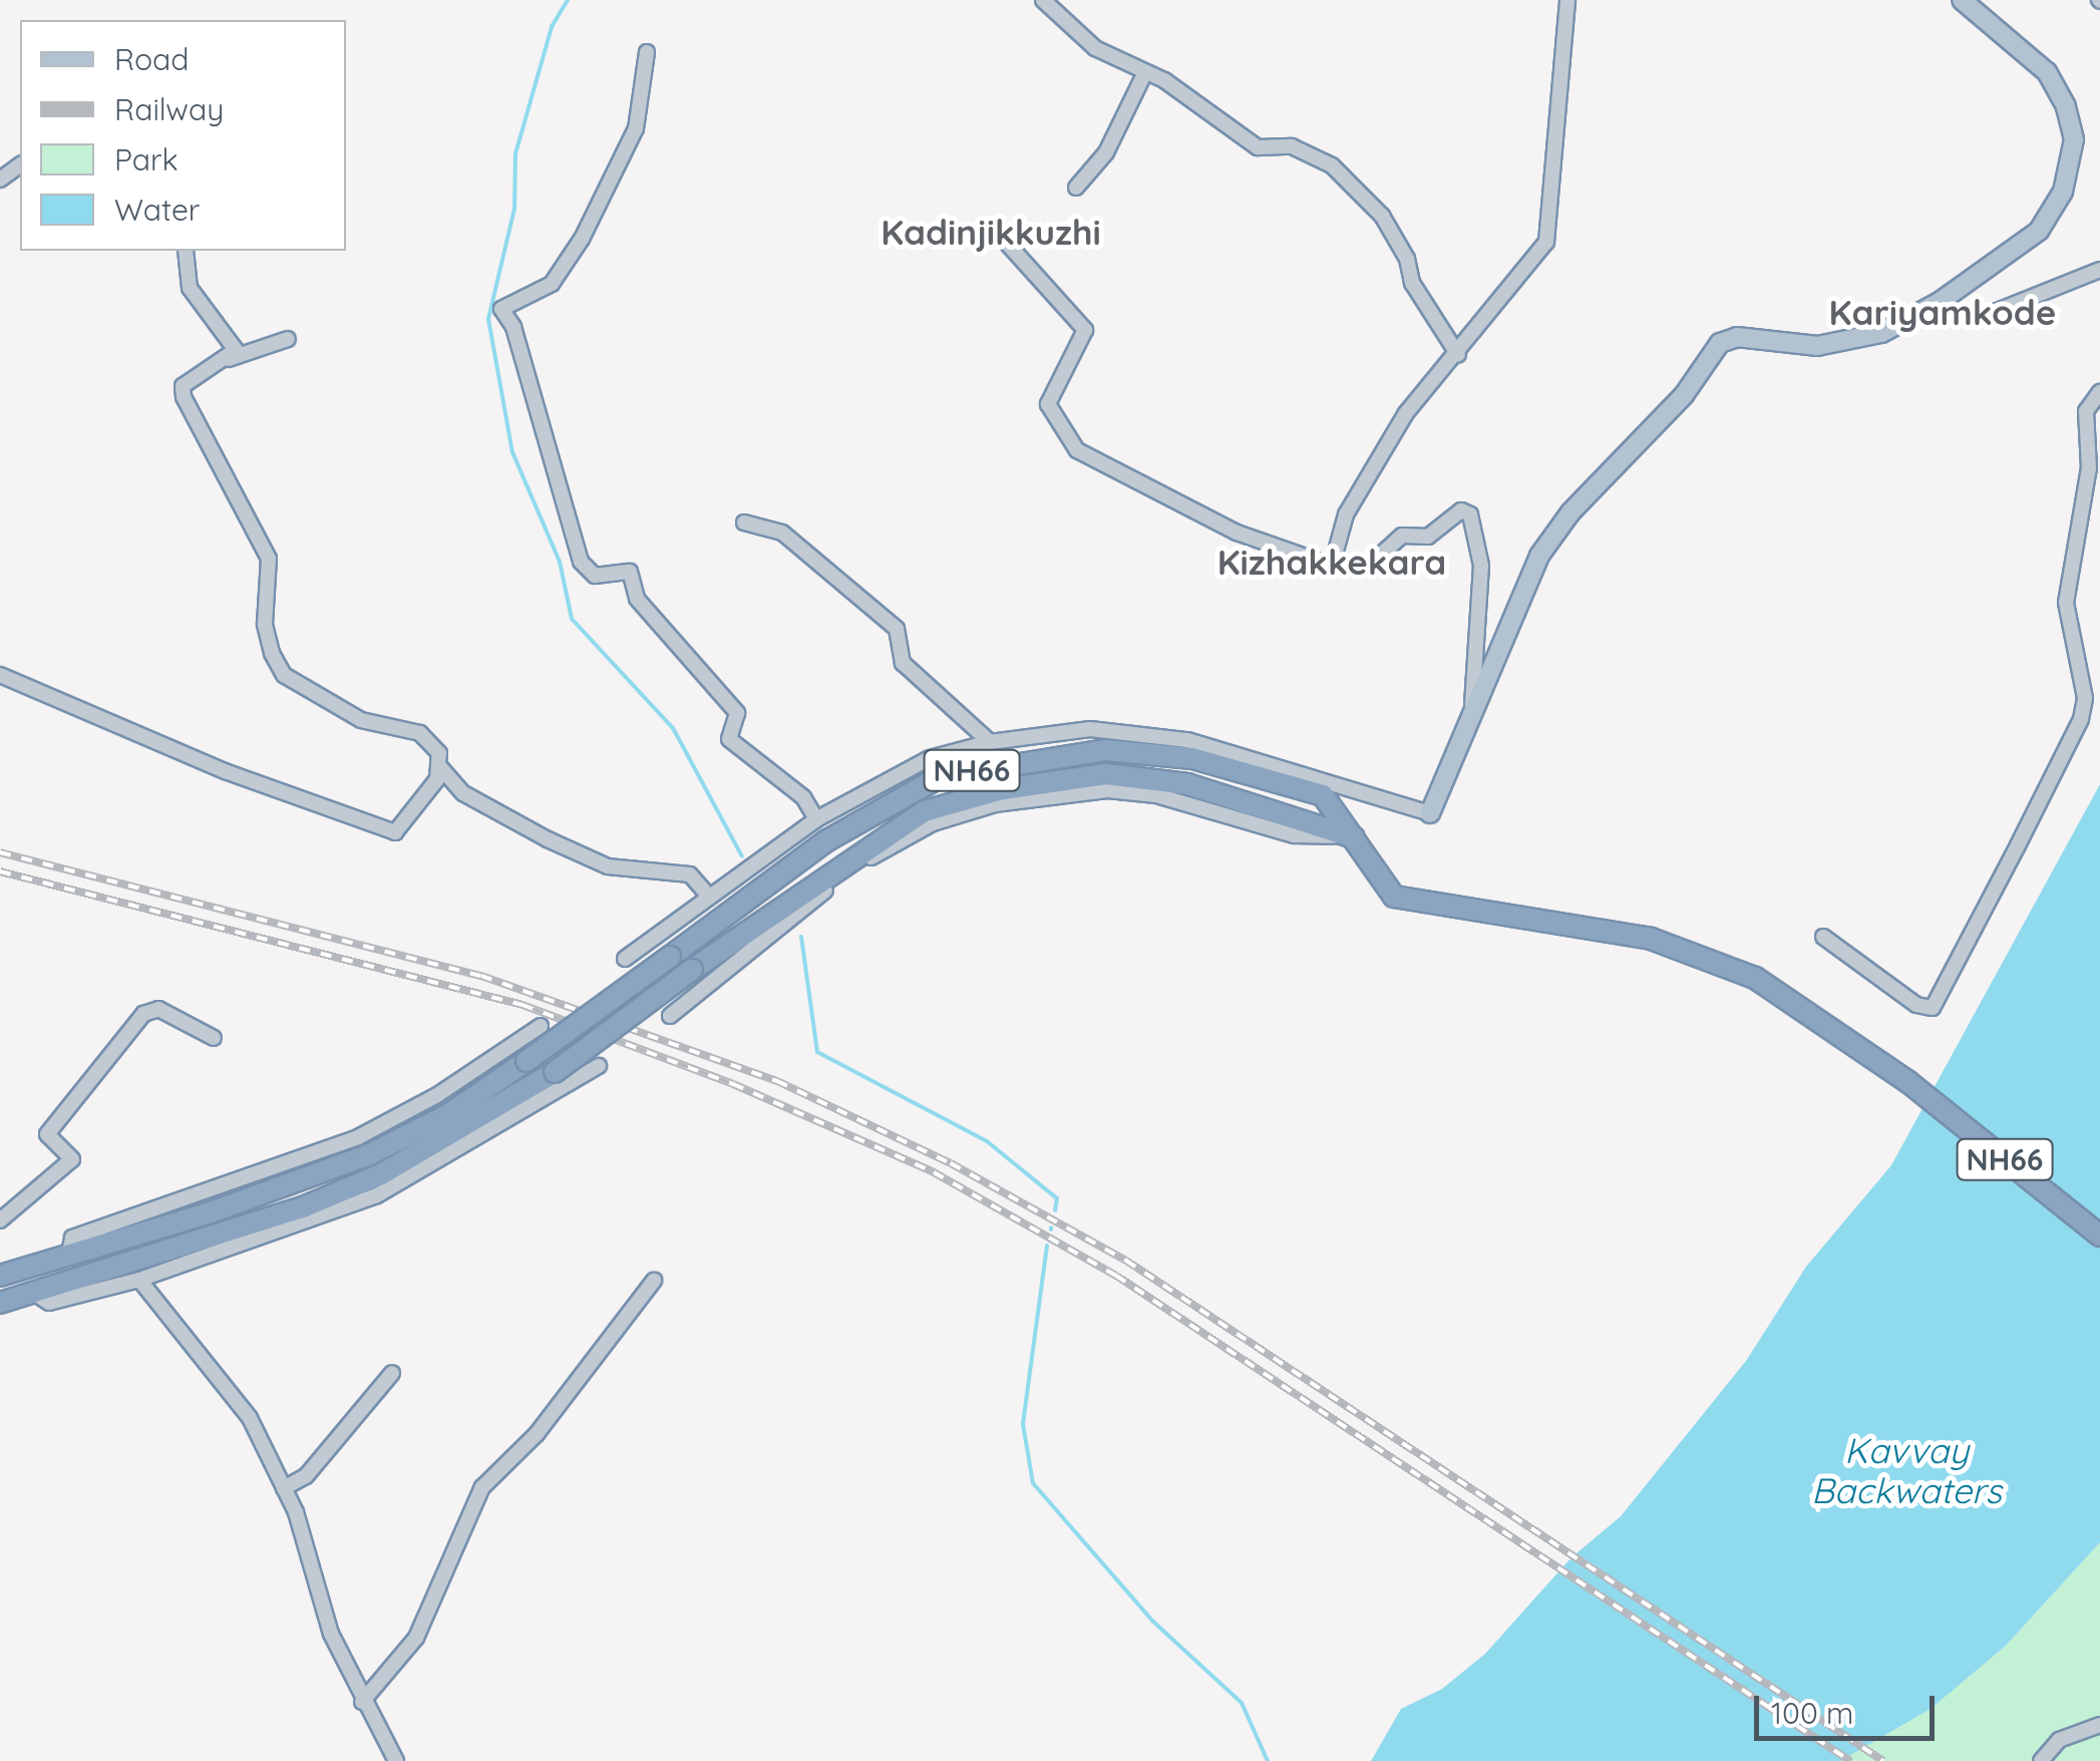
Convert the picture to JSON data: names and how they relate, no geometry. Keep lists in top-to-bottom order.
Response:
{
  "streets": {
    "highway": ["NH66"]
  },
  "districts": ["Kadinjikkuzhi", "Kariyamkode", "Kizhakkekara"],
  "water": ["Kavvay Backwaters"],
  "legend": [
    "Road",
    "Railway",
    "Park",
    "Water"
  ],
  "scale_bar": "100 m"
}
